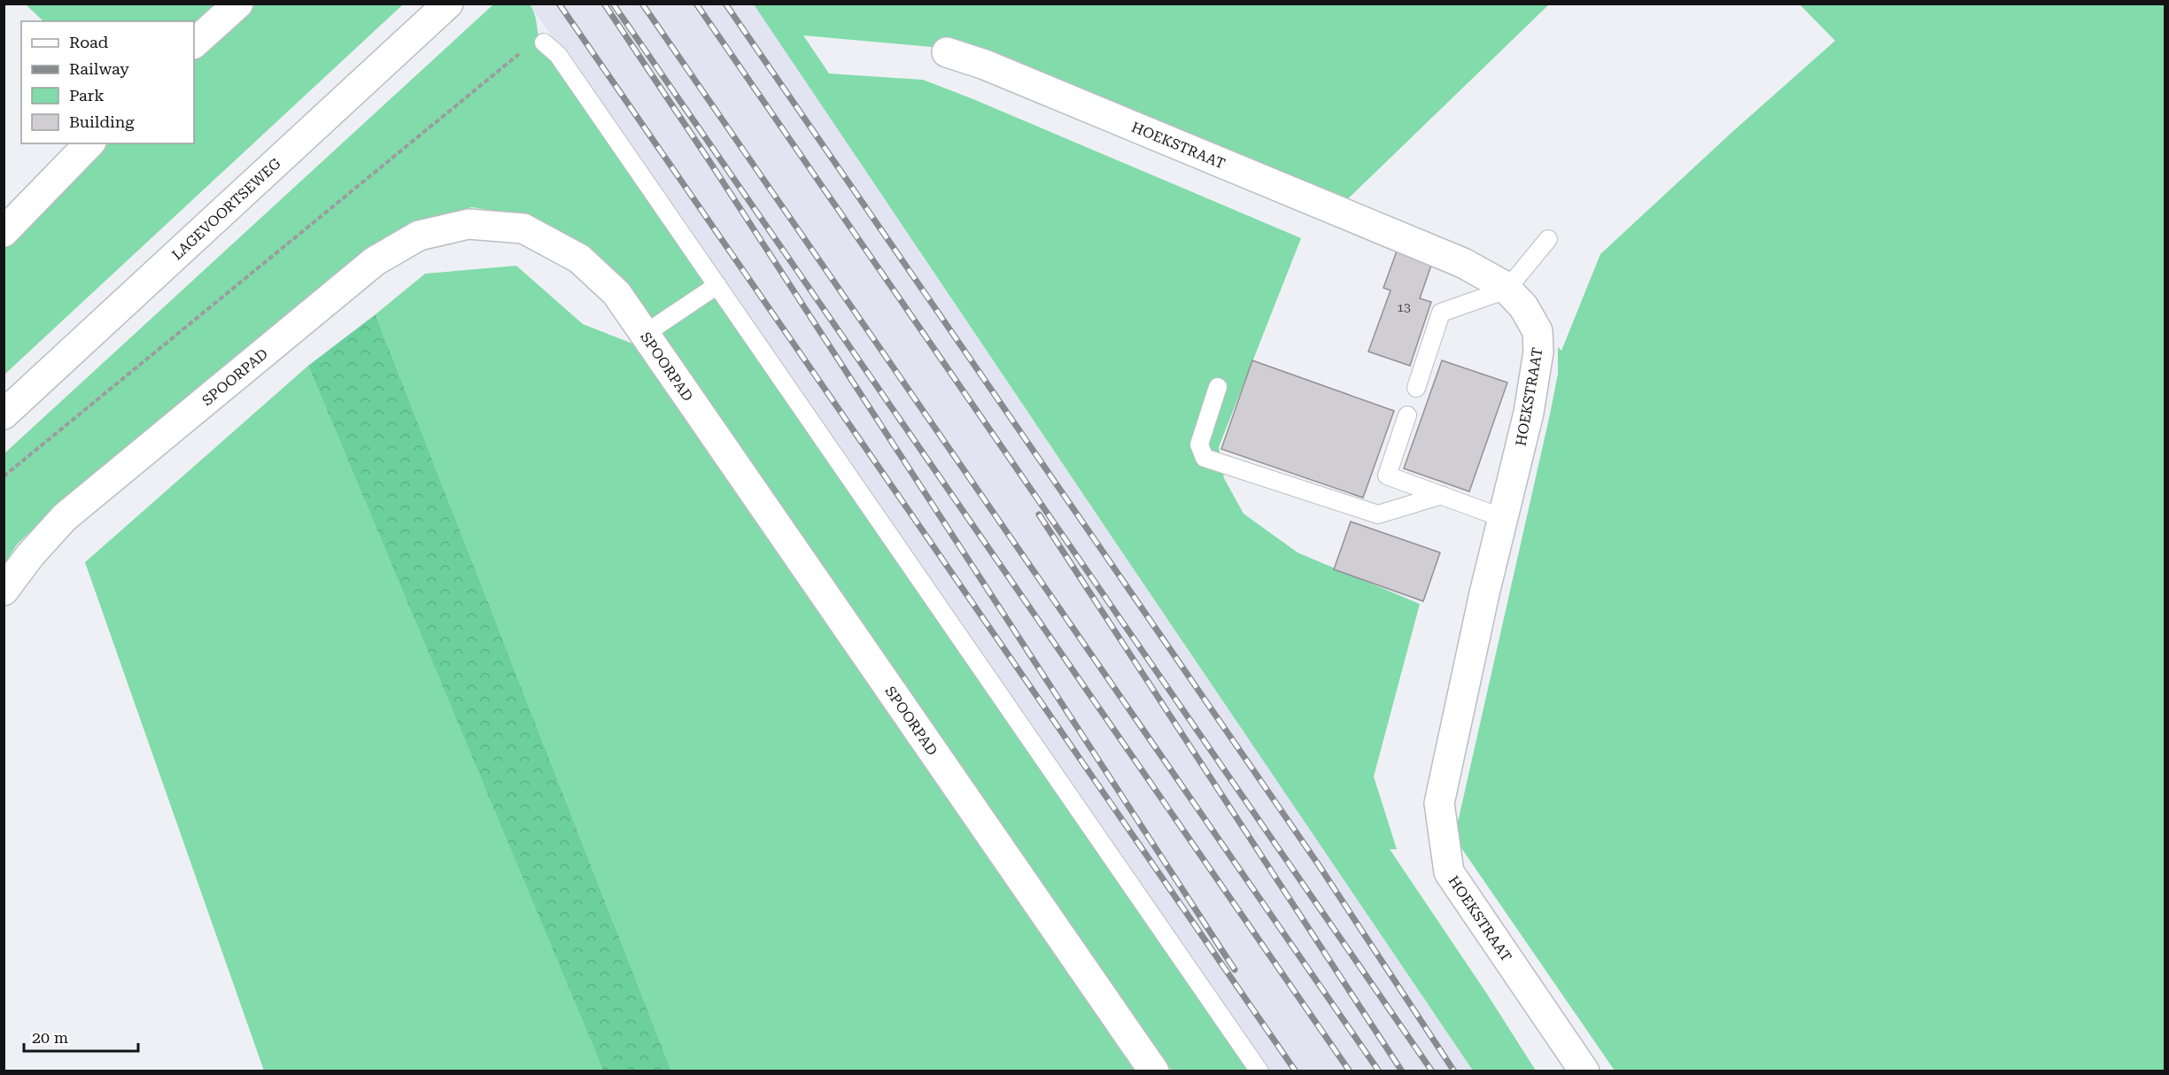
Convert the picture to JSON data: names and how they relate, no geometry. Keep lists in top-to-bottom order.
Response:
{
  "streets": {
    "street": ["HOEKSTRAAT", "LAGEVOORTSEWEG", "SPOORPAD"]
  },
  "house_numbers": ["13"],
  "legend": [
    "Road",
    "Railway",
    "Park",
    "Building"
  ],
  "scale_bar": "20 m"
}
